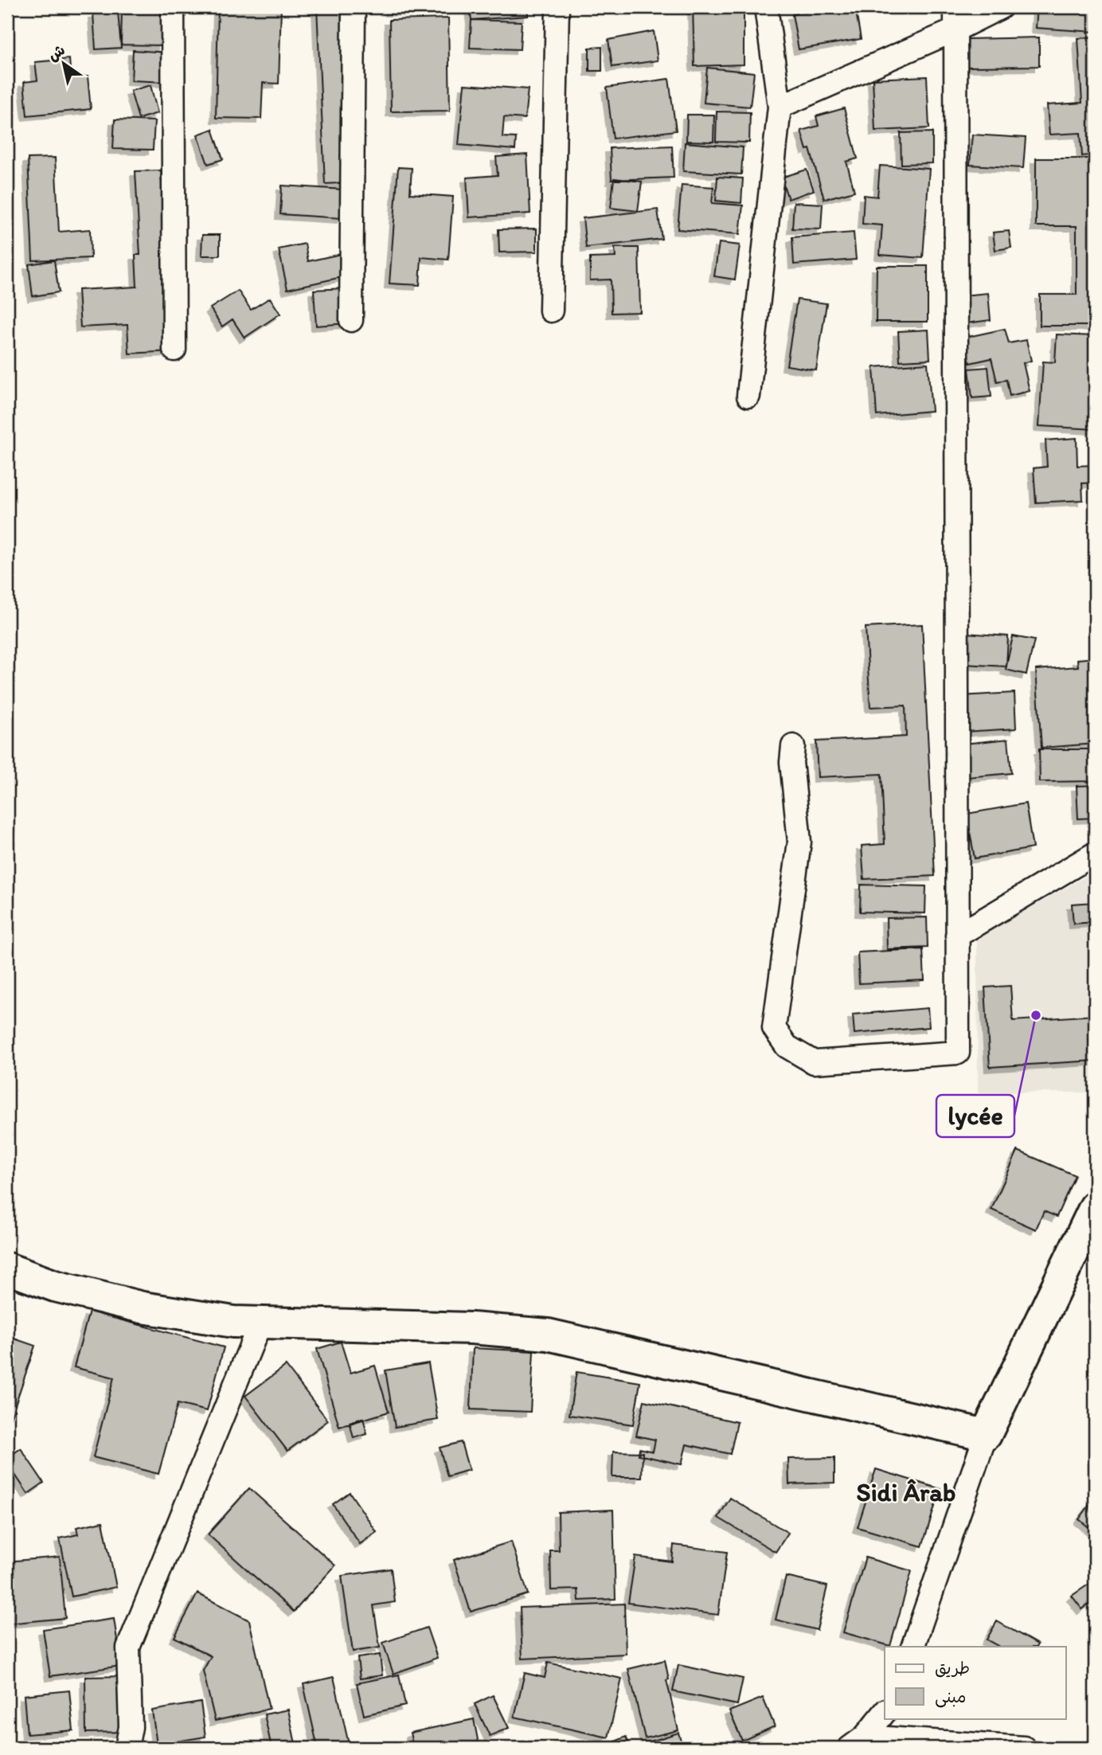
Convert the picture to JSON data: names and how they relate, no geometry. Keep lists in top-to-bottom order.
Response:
{
  "districts": ["Sidi Ârab"],
  "places": ["lycée"],
  "legend": ["طريق", "مبنى"],
  "north": "top left"
}
